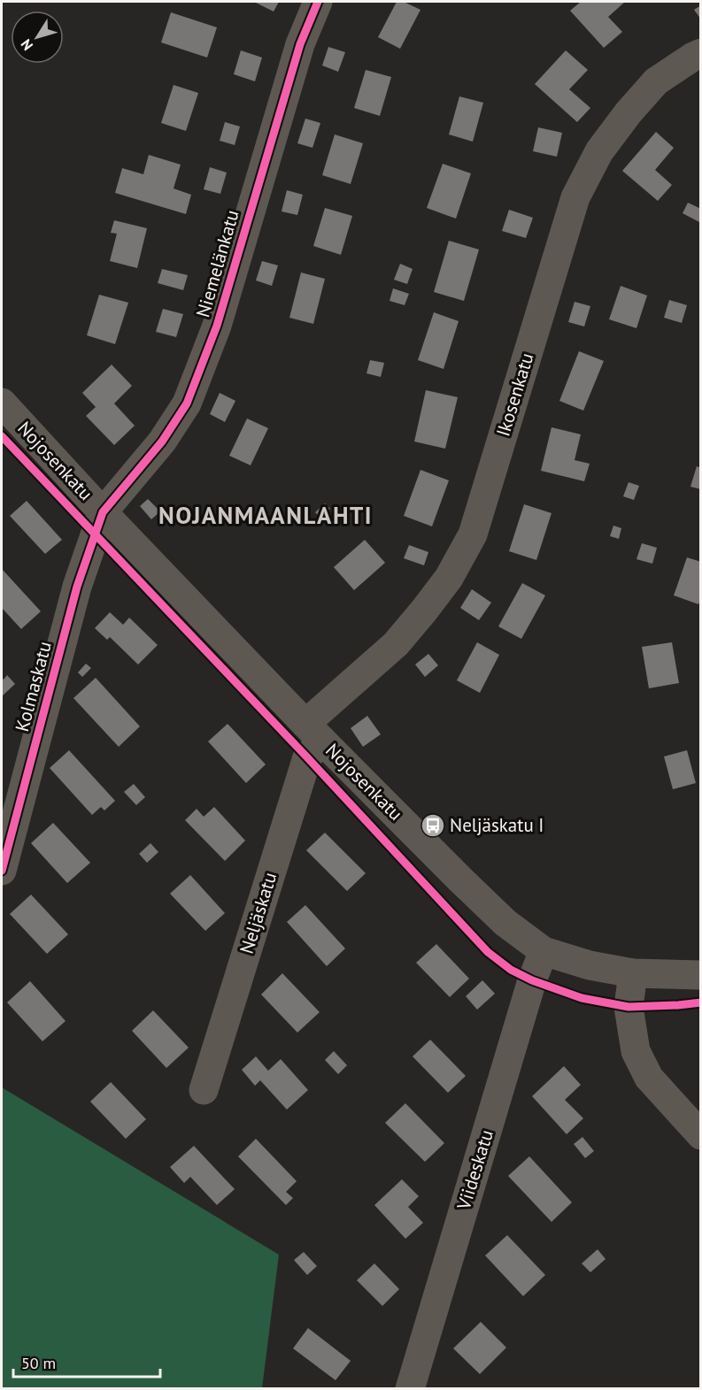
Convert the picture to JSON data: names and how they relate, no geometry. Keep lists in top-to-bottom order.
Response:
{
  "streets": {
    "street": [
      "Niemelänkatu",
      "Ikosenkatu",
      "Nojosenkatu",
      "Kolmaskatu",
      "Neljäskatu",
      "Viideskatu"
    ]
  },
  "crossings": [
    ["Niemelänkatu", "Nojosenkatu"],
    ["Niemelänkatu", "Kolmaskatu"],
    ["Ikosenkatu", "Nojosenkatu"],
    ["Ikosenkatu", "Neljäskatu"],
    ["Nojosenkatu", "Kolmaskatu"],
    ["Nojosenkatu", "Neljäskatu"],
    ["Nojosenkatu", "Viideskatu"]
  ],
  "districts": ["NOJANMAANLAHTI"],
  "places": {
    "bus stop": ["Neljäskatu I"]
  },
  "scale_bar": "50 m",
  "north": "bottom left"
}
